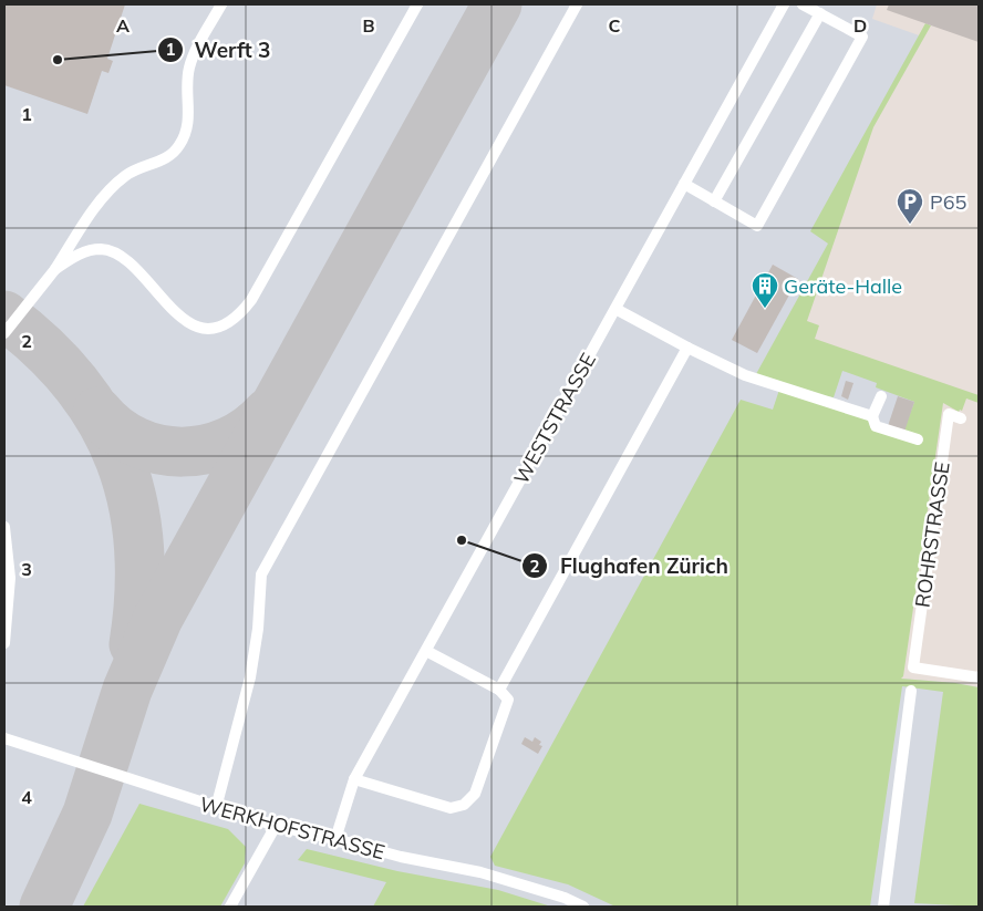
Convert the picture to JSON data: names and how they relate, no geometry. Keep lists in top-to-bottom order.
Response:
{
  "streets": {
    "lane": ["WESTSTRASSE", "ROHRSTRASSE", "WERKHOFSTRASSE"]
  },
  "crossings": [
    ["WESTSTRASSE", "WERKHOFSTRASSE"]
  ],
  "places": {
    "other": ["Werft 3", "Flughafen Zürich"],
    "parking": ["P65"],
    "building": ["Geräte-Halle"]
  },
  "grid": {
    "columns": [
      "A",
      "B",
      "C",
      "D"
    ],
    "rows": [
      "1",
      "2",
      "3",
      "4"
    ]
  }
}
